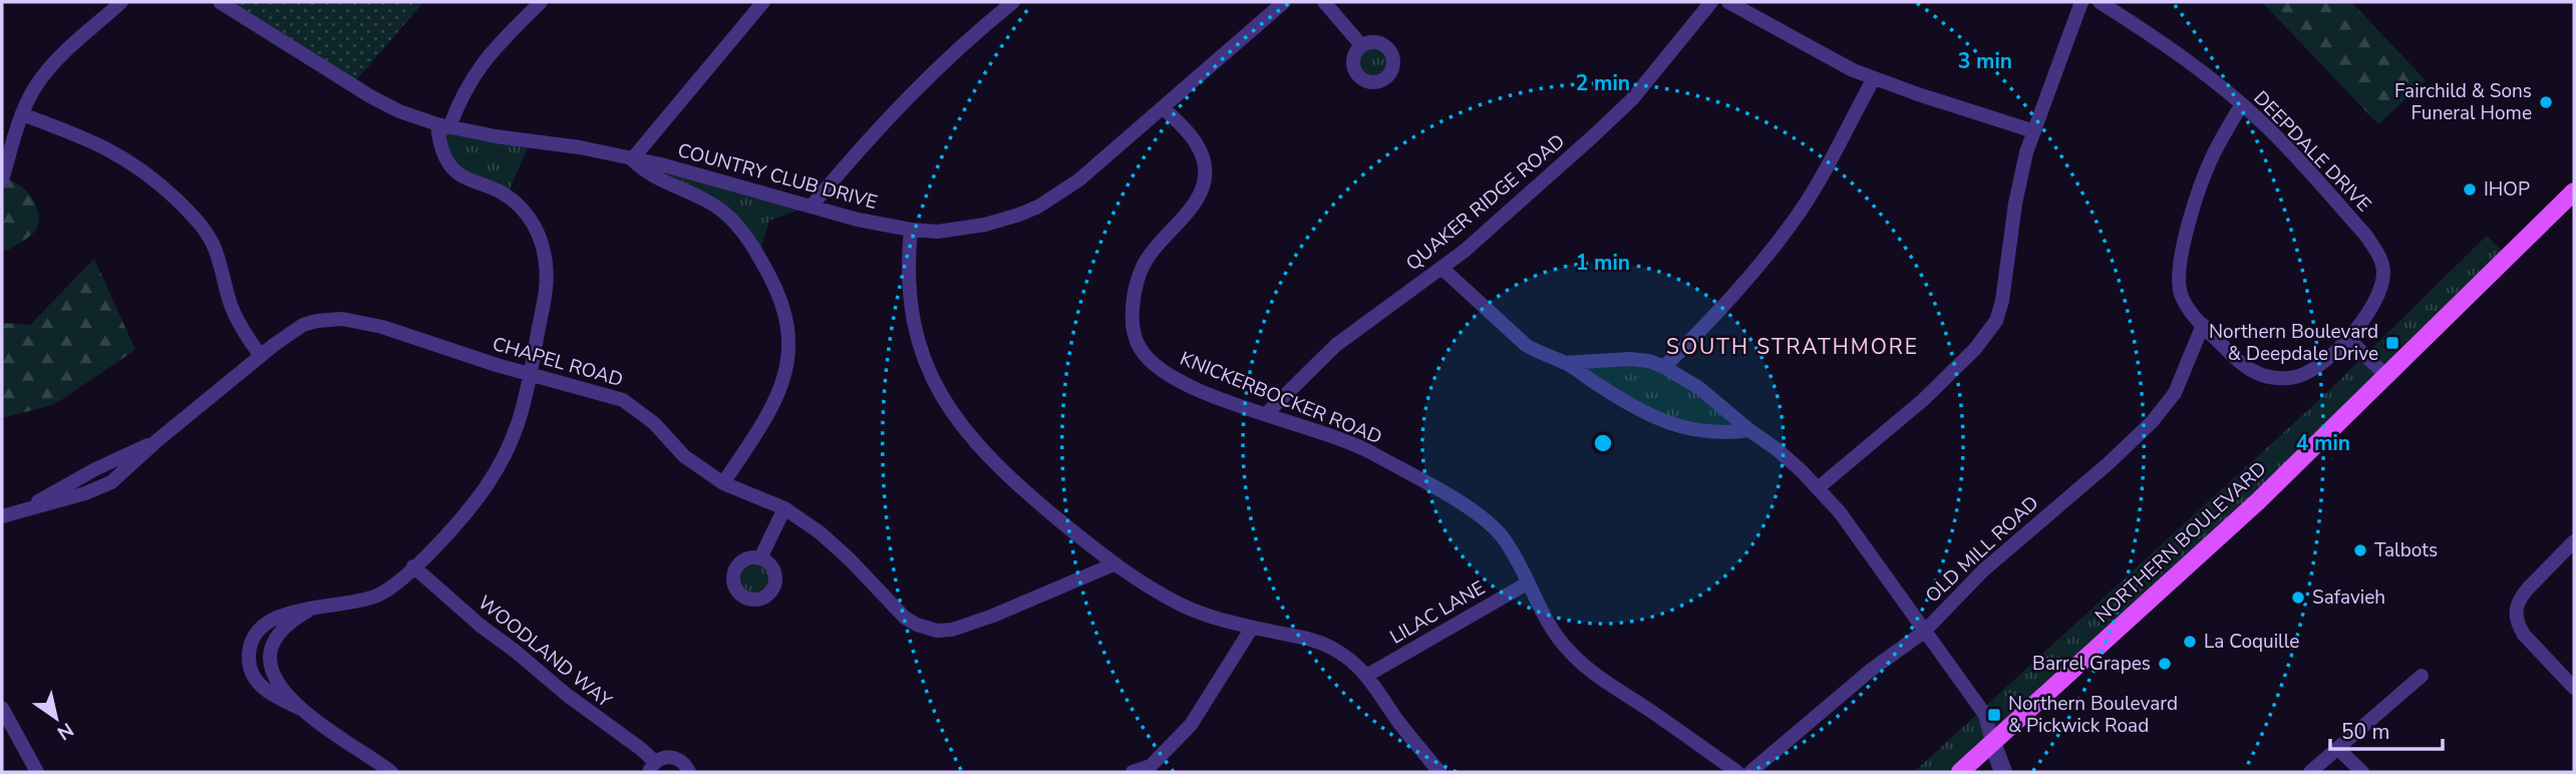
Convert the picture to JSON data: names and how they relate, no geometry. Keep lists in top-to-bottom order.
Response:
{
  "streets": {
    "main road": ["NORTHERN BOULEVARD"],
    "street": [
      "DEEPDALE DRIVE",
      "COUNTRY CLUB DRIVE",
      "QUAKER RIDGE ROAD",
      "CHAPEL ROAD",
      "KNICKERBOCKER ROAD",
      "OLD MILL ROAD",
      "LILAC LANE",
      "WOODLAND WAY"
    ]
  },
  "crossings": [
    ["DEEPDALE DRIVE", "OLD MILL ROAD"],
    ["COUNTRY CLUB DRIVE", "KNICKERBOCKER ROAD"],
    ["QUAKER RIDGE ROAD", "KNICKERBOCKER ROAD"],
    ["KNICKERBOCKER ROAD", "LILAC LANE"]
  ],
  "districts": ["SOUTH STRATHMORE"],
  "places": {
    "other": [
      "Fairchild & Sons Funeral Home",
      "IHOP",
      "Talbots",
      "Safavieh",
      "La Coquille",
      "Barrel Grapes"
    ],
    "transit": ["Northern Boulevard & Deepdale Drive", "Northern Boulevard & Pickwick Road"]
  },
  "scale_bar": "50 m",
  "north": "bottom right",
  "rings": [
    "3 min",
    "2 min",
    "1 min",
    "4 min"
  ]
}
